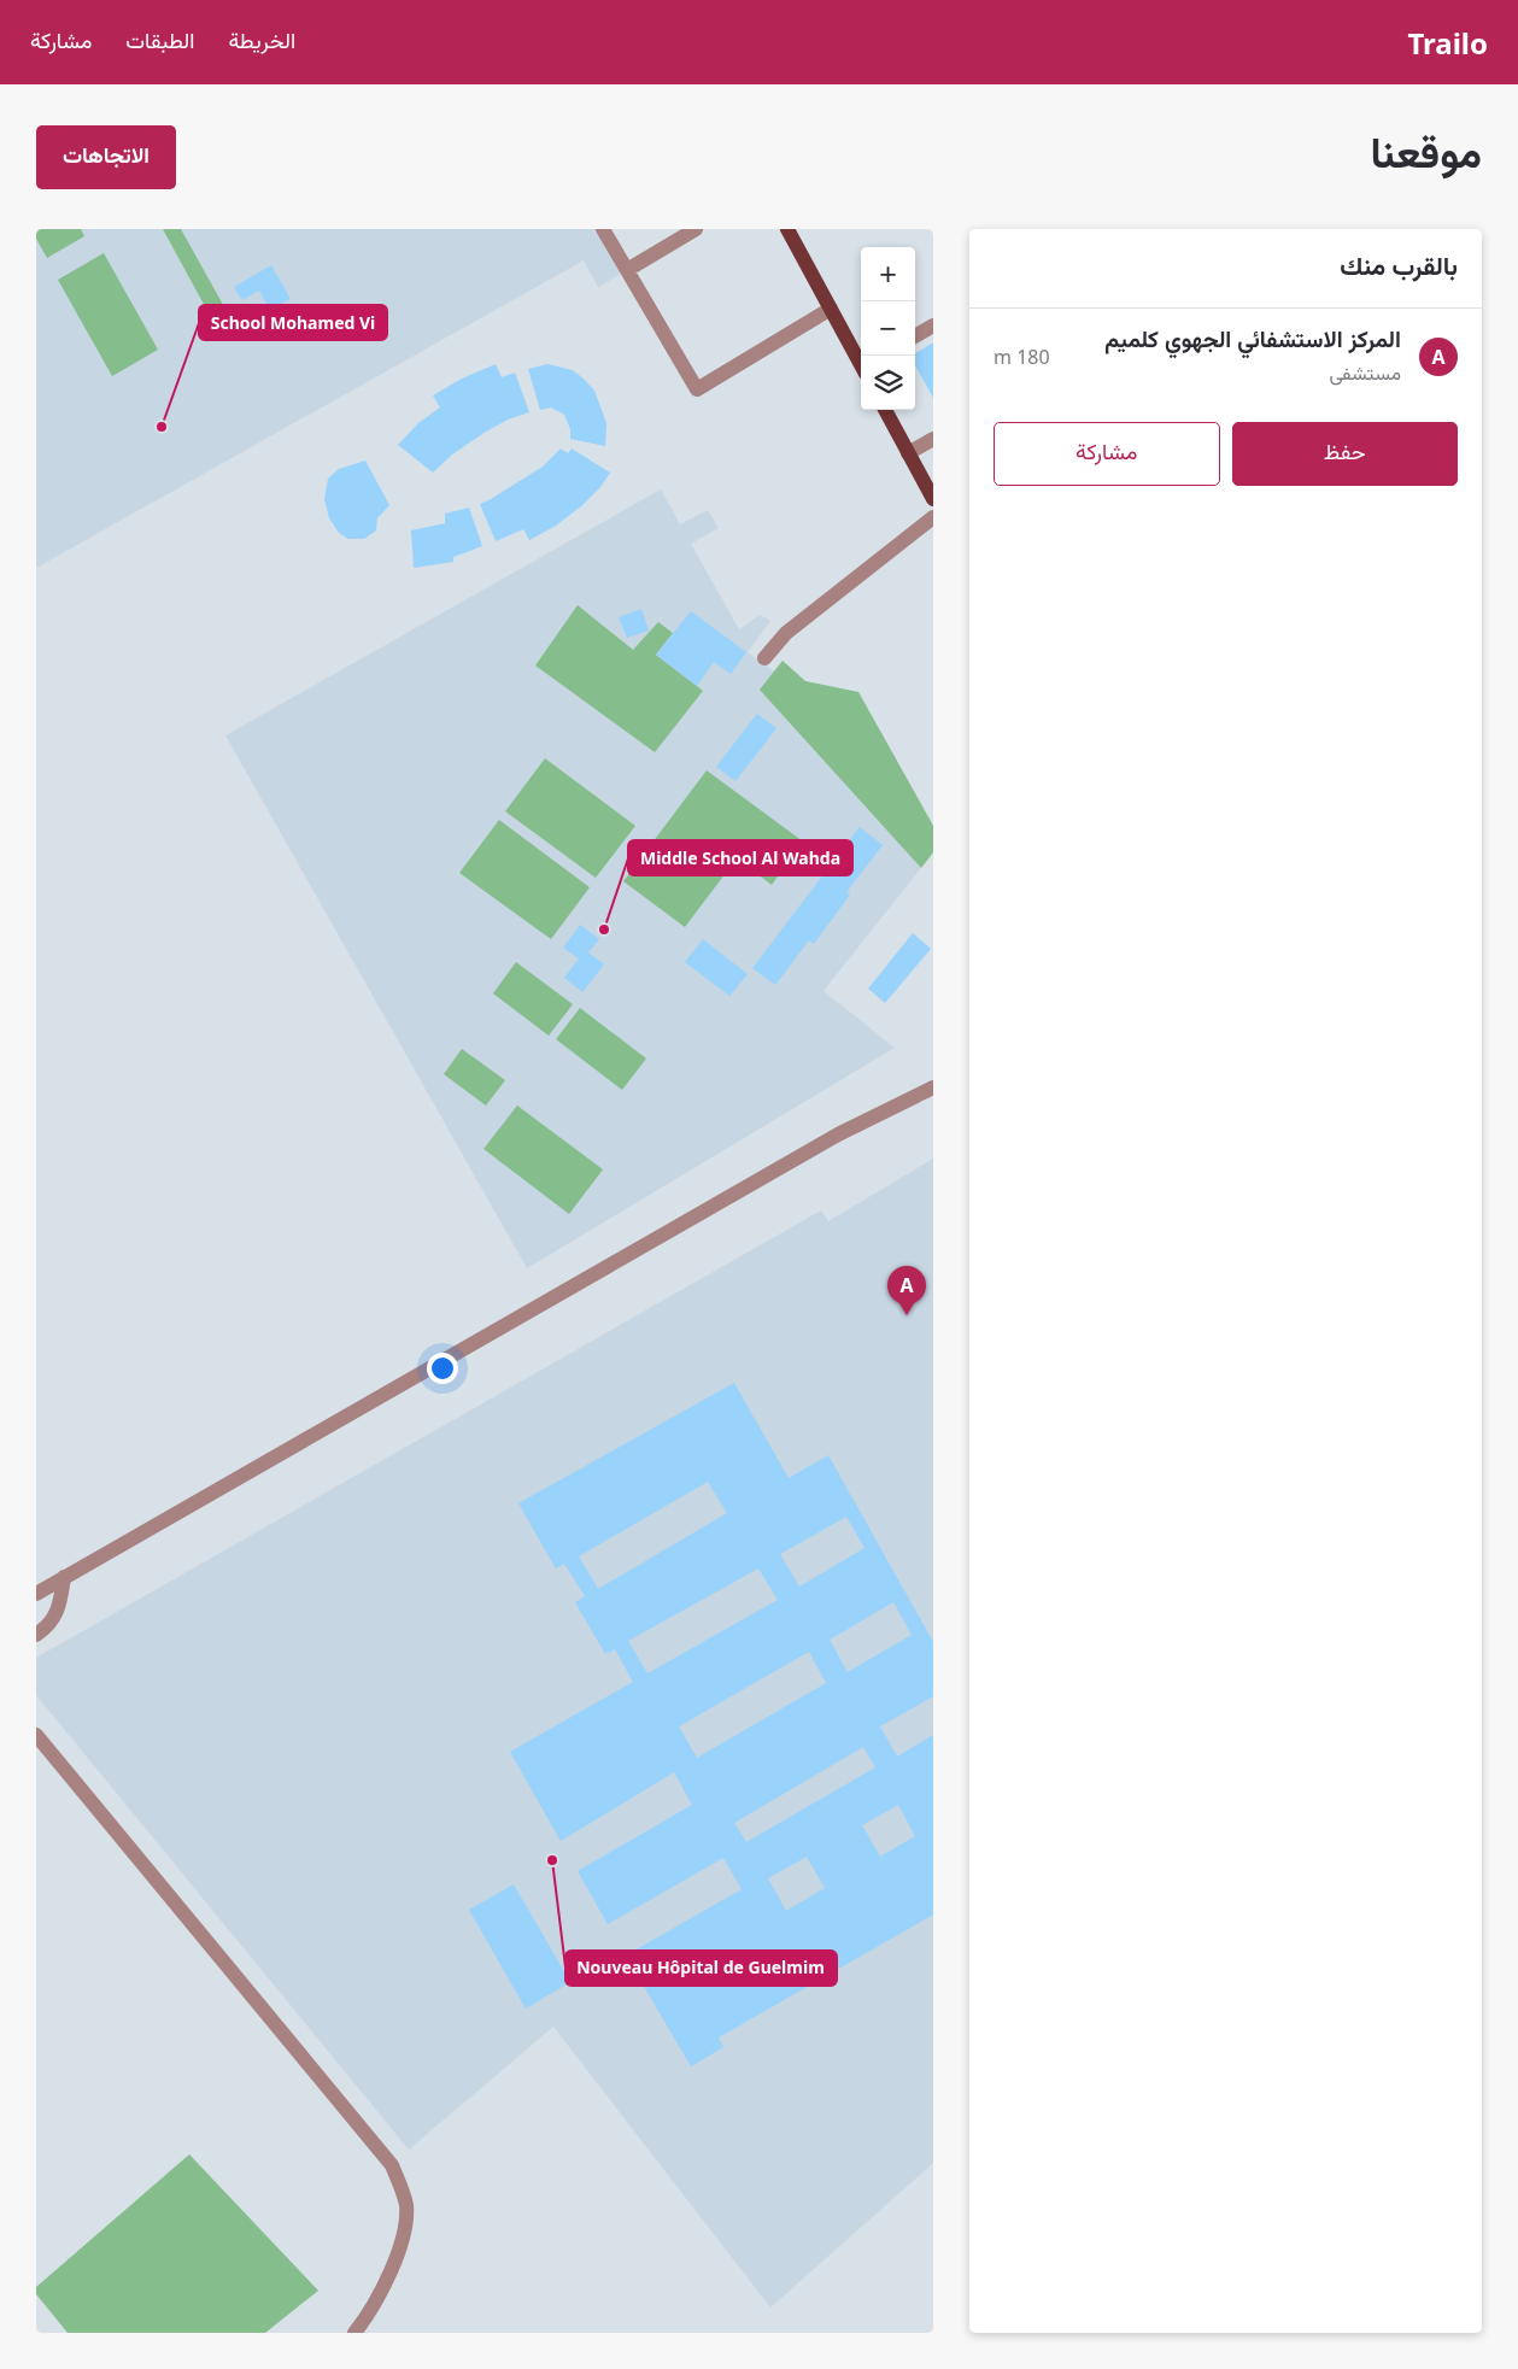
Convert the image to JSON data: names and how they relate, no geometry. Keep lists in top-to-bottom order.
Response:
{
  "places": ["School Mohamed Vi", "Middle School Al Wahda", "Nouveau Hôpital de Guelmim"],
  "page": {
    "header": "Trailo",
    "nav": ["الخريطة", "الطبقات", "مشاركة"],
    "title": "موقعنا",
    "buttons": [
      "الاتجاهات",
      ["حفظ", "مشاركة"]
    ],
    "heading": "بالقرب منك",
    "map_buttons": ["+", "−"],
    "list": [
      {
        "mark": "A",
        "name": "المركز الاستشفائي الجهوي كلميم",
        "note": "مستشفى",
        "value": "180 m"
      }
    ],
    "pins": "A"
  }
}
